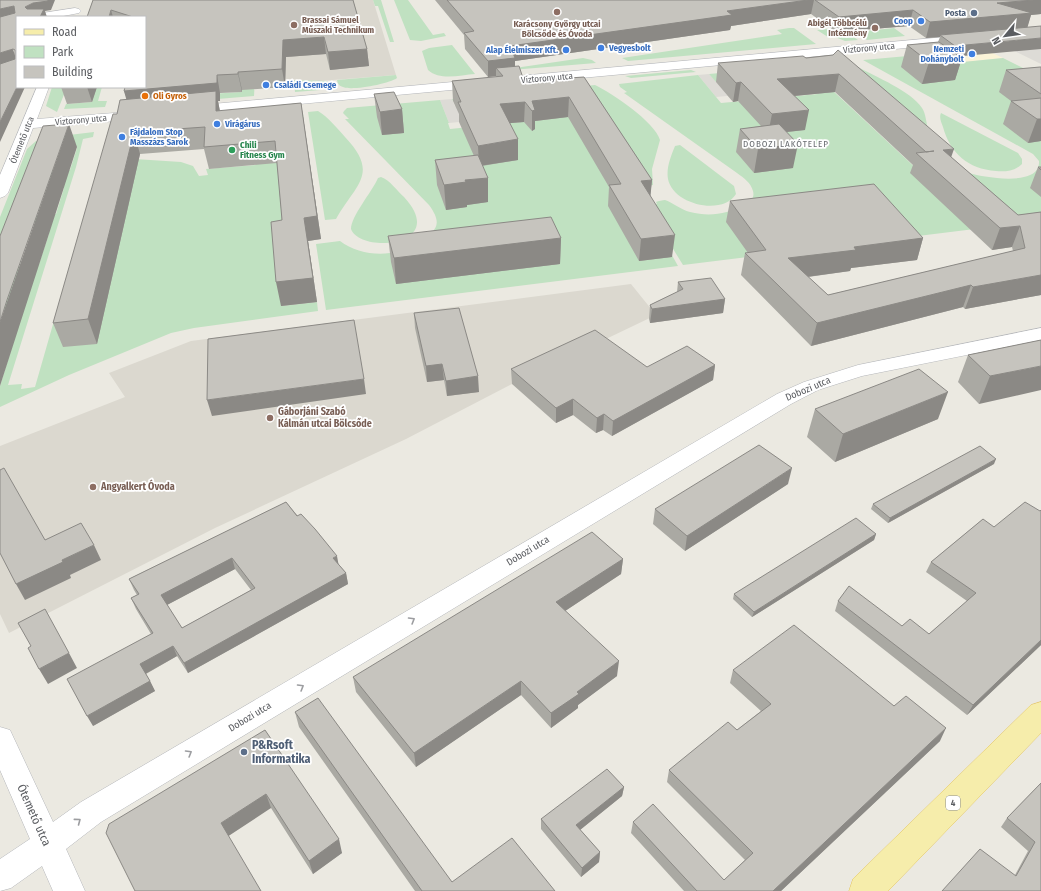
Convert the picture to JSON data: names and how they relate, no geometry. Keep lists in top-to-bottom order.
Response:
{
  "streets": {
    "main road": ["4"],
    "street": ["Víztorony utca", "Ótemető utca", "Dobozi utca"]
  },
  "crossings": [
    ["Víztorony utca", "Ótemető utca"],
    ["Ótemető utca", "Dobozi utca"]
  ],
  "one_way": ["Dobozi utca"],
  "districts": ["DOBOZI LAKÓTELEP"],
  "places": [
    "Karácsony György utcai Bölcsőde és Óvoda",
    "Posta",
    "Coop",
    "Brassai Sámuel Műszaki Technikum",
    "Abigél Többcélú Intézmény",
    "Vegyesbolt",
    "Alap Élelmiszer Kft.",
    "Nemzeti Dohánybolt",
    "Családi Csemege",
    "Oli Gyros",
    "Virágárus",
    "Fájdalom Stop Masszázs Sarok",
    "Chili Fitness Gym",
    "Gáborjáni Szabó Kálmán utcai Bölcsőde",
    "Angyalkert Óvoda",
    "P&Rsoft Informatika"
  ],
  "legend": ["Road", "Park", "Building"],
  "north": "bottom left"
}
